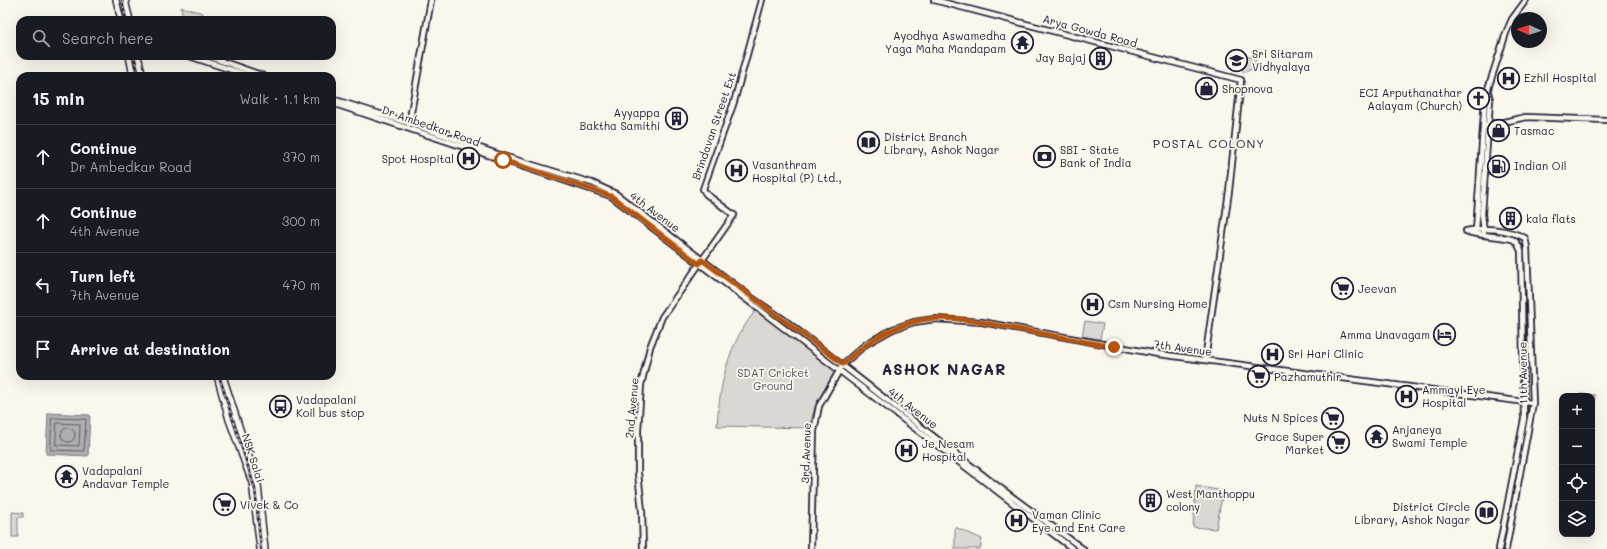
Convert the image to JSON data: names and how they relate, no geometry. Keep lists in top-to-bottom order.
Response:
{
  "streets": {
    "main road": [
      "Arya Gowda Road",
      "Dr Ambedkar Road",
      "Brindavan Street Ext",
      "4th Avenue",
      "7th Avenue",
      "11th Avenue",
      "2nd Avenue",
      "3rd Avenue",
      "NSK Salai"
    ]
  },
  "crossings": [
    ["Arya Gowda Road", "7th Avenue"],
    ["Dr Ambedkar Road", "Brindavan Street Ext"],
    ["Dr Ambedkar Road", "4th Avenue"],
    ["Dr Ambedkar Road", "2nd Avenue"],
    ["Dr Ambedkar Road", "3rd Avenue"],
    ["Brindavan Street Ext", "4th Avenue"],
    ["Brindavan Street Ext", "2nd Avenue"],
    ["4th Avenue", "7th Avenue"],
    ["4th Avenue", "2nd Avenue"],
    ["4th Avenue", "3rd Avenue"],
    ["7th Avenue", "11th Avenue"],
    ["7th Avenue", "3rd Avenue"]
  ],
  "districts": ["POSTAL COLONY", "ASHOK NAGAR"],
  "parks": ["SDAT Cricket Ground"],
  "places": {
    "temple": ["Ayodhya Aswamedha Yaga Maha Mandapam", "Anjaneya Swami Temple", "Vadapalani Andavar Temple"],
    "building": [
      "Jay Bajaj",
      "Ayyappa Baktha Samithi",
      "kala flats",
      "West Manthoppu colony"
    ],
    "school or university": ["Sri Sitaram Vidhyalaya"],
    "hospital": [
      "Ezhil Hospital",
      "Spot Hospital",
      "Vasanthram Hospital (P) Ltd.,",
      "Csm Nursing Home",
      "Sri Hari Clinic",
      "Ammayi Eye Hospital",
      "Je Nesam Hospital",
      "Vaman Clinic Eye and Ent Care"
    ],
    "shop": ["Shopnova", "Tasmac"],
    "church": ["ECI Arputhanathar Aalayam (Church)"],
    "library": ["District Branch Library, Ashok Nagar", "District Circle Library, Ashok Nagar"],
    "bank": ["SBI - State Bank of India"],
    "fuel station": ["Indian Oil"],
    "supermarket": [
      "Jeevan",
      "Pazhamuthir",
      "Nuts N Spices",
      "Grace Super Market",
      "Vivek & Co"
    ],
    "hotel": ["Amma Unavagam"],
    "bus stop": ["Vadapalani Koil bus stop"]
  },
  "north": "left",
  "page": {
    "search": "Search here",
    "heading": ["15 min", "Walk · 1.1 km"],
    "list": [
      ["Continue", "Dr Ambedkar Road", "370 m"],
      ["Continue", "4th Avenue", "300 m"],
      ["Turn left", "7th Avenue", "470 m"],
      "Arrive at destination"
    ],
    "map_buttons": ["+", "−"]
  }
}
